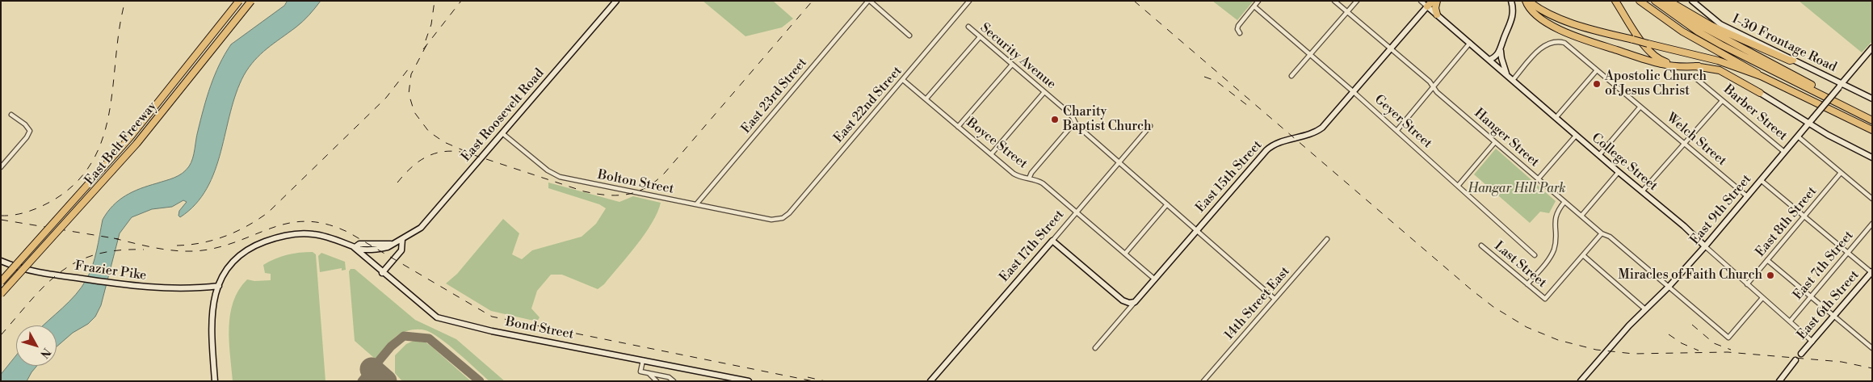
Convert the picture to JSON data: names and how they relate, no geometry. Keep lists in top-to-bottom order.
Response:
{
  "streets": {
    "highway": ["East Belt Freeway"],
    "main road": [
      "I-30 Frontage Road",
      "East Roosevelt Road",
      "College Street",
      "East 15th Street",
      "East 9th Street",
      "East 17th Street",
      "Frazier Pike",
      "East 6th Street",
      "Bond Street"
    ],
    "street": [
      "Security Avenue",
      "East 23rd Street",
      "East 22nd Street",
      "Barber Street",
      "Geyer Street",
      "Hanger Street",
      "Welch Street",
      "Boyce Street",
      "Bolton Street",
      "East 8th Street",
      "Last Street",
      "East 7th Street",
      "14th Street East"
    ]
  },
  "crossings": [
    ["I-30 Frontage Road", "East 9th Street"],
    ["Security Avenue", "East 15th Street"],
    ["Security Avenue", "East 17th Street"],
    ["Security Avenue", "14th Street East"],
    ["East 23rd Street", "Bolton Street"],
    ["East 22nd Street", "Boyce Street"],
    ["East 22nd Street", "Bolton Street"],
    ["Barber Street", "East 9th Street"],
    ["East Roosevelt Road", "Bolton Street"],
    ["East Roosevelt Road", "Frazier Pike"],
    ["East Roosevelt Road", "Bond Street"],
    ["Geyer Street", "East 15th Street"],
    ["Hanger Street", "College Street"],
    ["Hanger Street", "East 15th Street"],
    ["Hanger Street", "East 9th Street"],
    ["Welch Street", "College Street"],
    ["Welch Street", "East 9th Street"],
    ["Boyce Street", "East 15th Street"],
    ["Boyce Street", "East 17th Street"],
    ["College Street", "East 15th Street"],
    ["College Street", "East 9th Street"],
    ["College Street", "East 8th Street"],
    ["College Street", "East 7th Street"],
    ["College Street", "East 6th Street"]
  ],
  "parks": ["Hangar Hill Park"],
  "places": ["Apostolic Church of Jesus Christ", "Charity Baptist Church", "Miracles of Faith Church"],
  "north": "bottom right"
}
